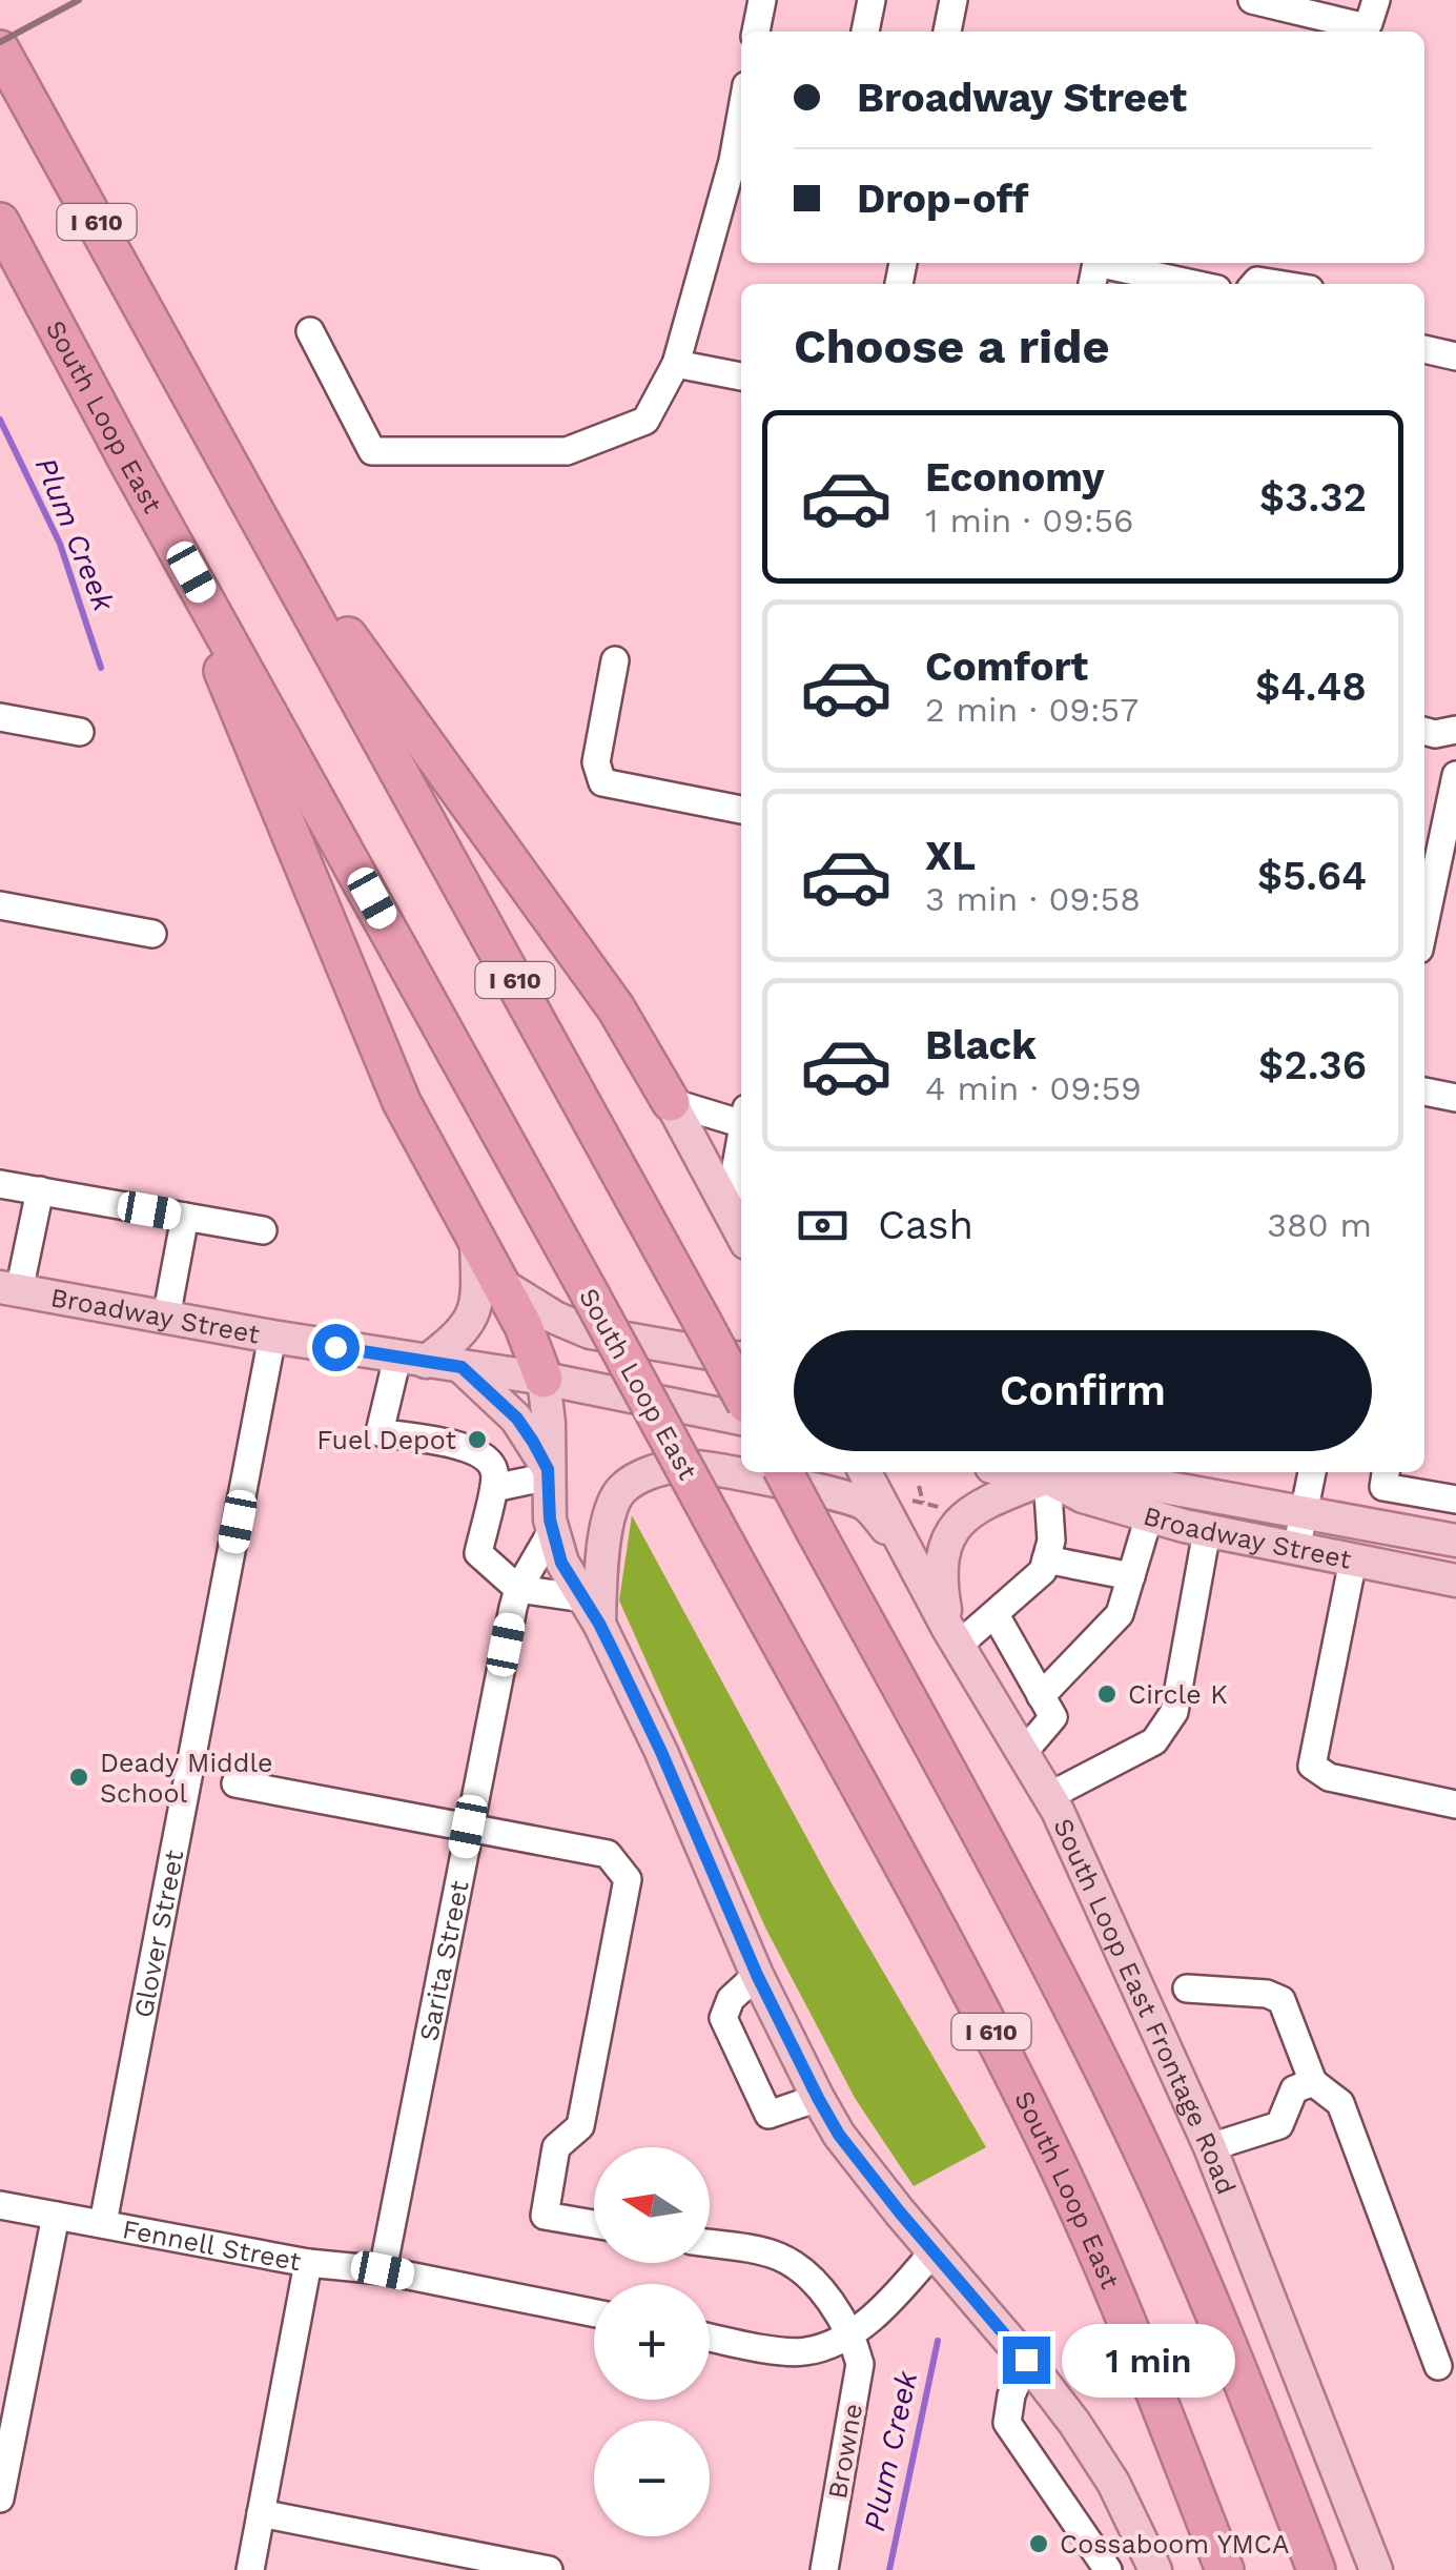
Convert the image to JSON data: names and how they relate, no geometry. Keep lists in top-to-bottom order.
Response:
{
  "streets": {
    "highway": ["I 610", "South Loop East"],
    "main road": ["Broadway Street", "South Loop East Frontage Road"],
    "street": [
      "Glover Street",
      "Sarita Street",
      "Fennell Street",
      "Browne"
    ]
  },
  "crossings": [
    ["Broadway Street", "Glover Street"],
    ["Glover Street", "Fennell Street"],
    ["Sarita Street", "Fennell Street"]
  ],
  "water": ["Plum Creek"],
  "places": [
    "Fuel Depot",
    "Circle K",
    "Deady Middle School",
    "Cossaboom YMCA"
  ],
  "north": "left",
  "page": {
    "banner": ["Broadway Street", "Drop-off"],
    "heading": "Choose a ride",
    "list": [
      {
        "name": "Economy",
        "note": "1 min · 09:56",
        "value": "$3.32"
      },
      {
        "name": "Comfort",
        "note": "2 min · 09:57",
        "value": "$4.48"
      },
      {
        "name": "XL",
        "note": "3 min · 09:58",
        "value": "$5.64"
      },
      {
        "name": "Black",
        "note": "4 min · 09:59",
        "value": "$2.36"
      }
    ],
    "pay": ["Cash", "380 m"],
    "buttons": "Confirm",
    "map_buttons": ["+", "−"],
    "bubble": "1 min"
  }
}
